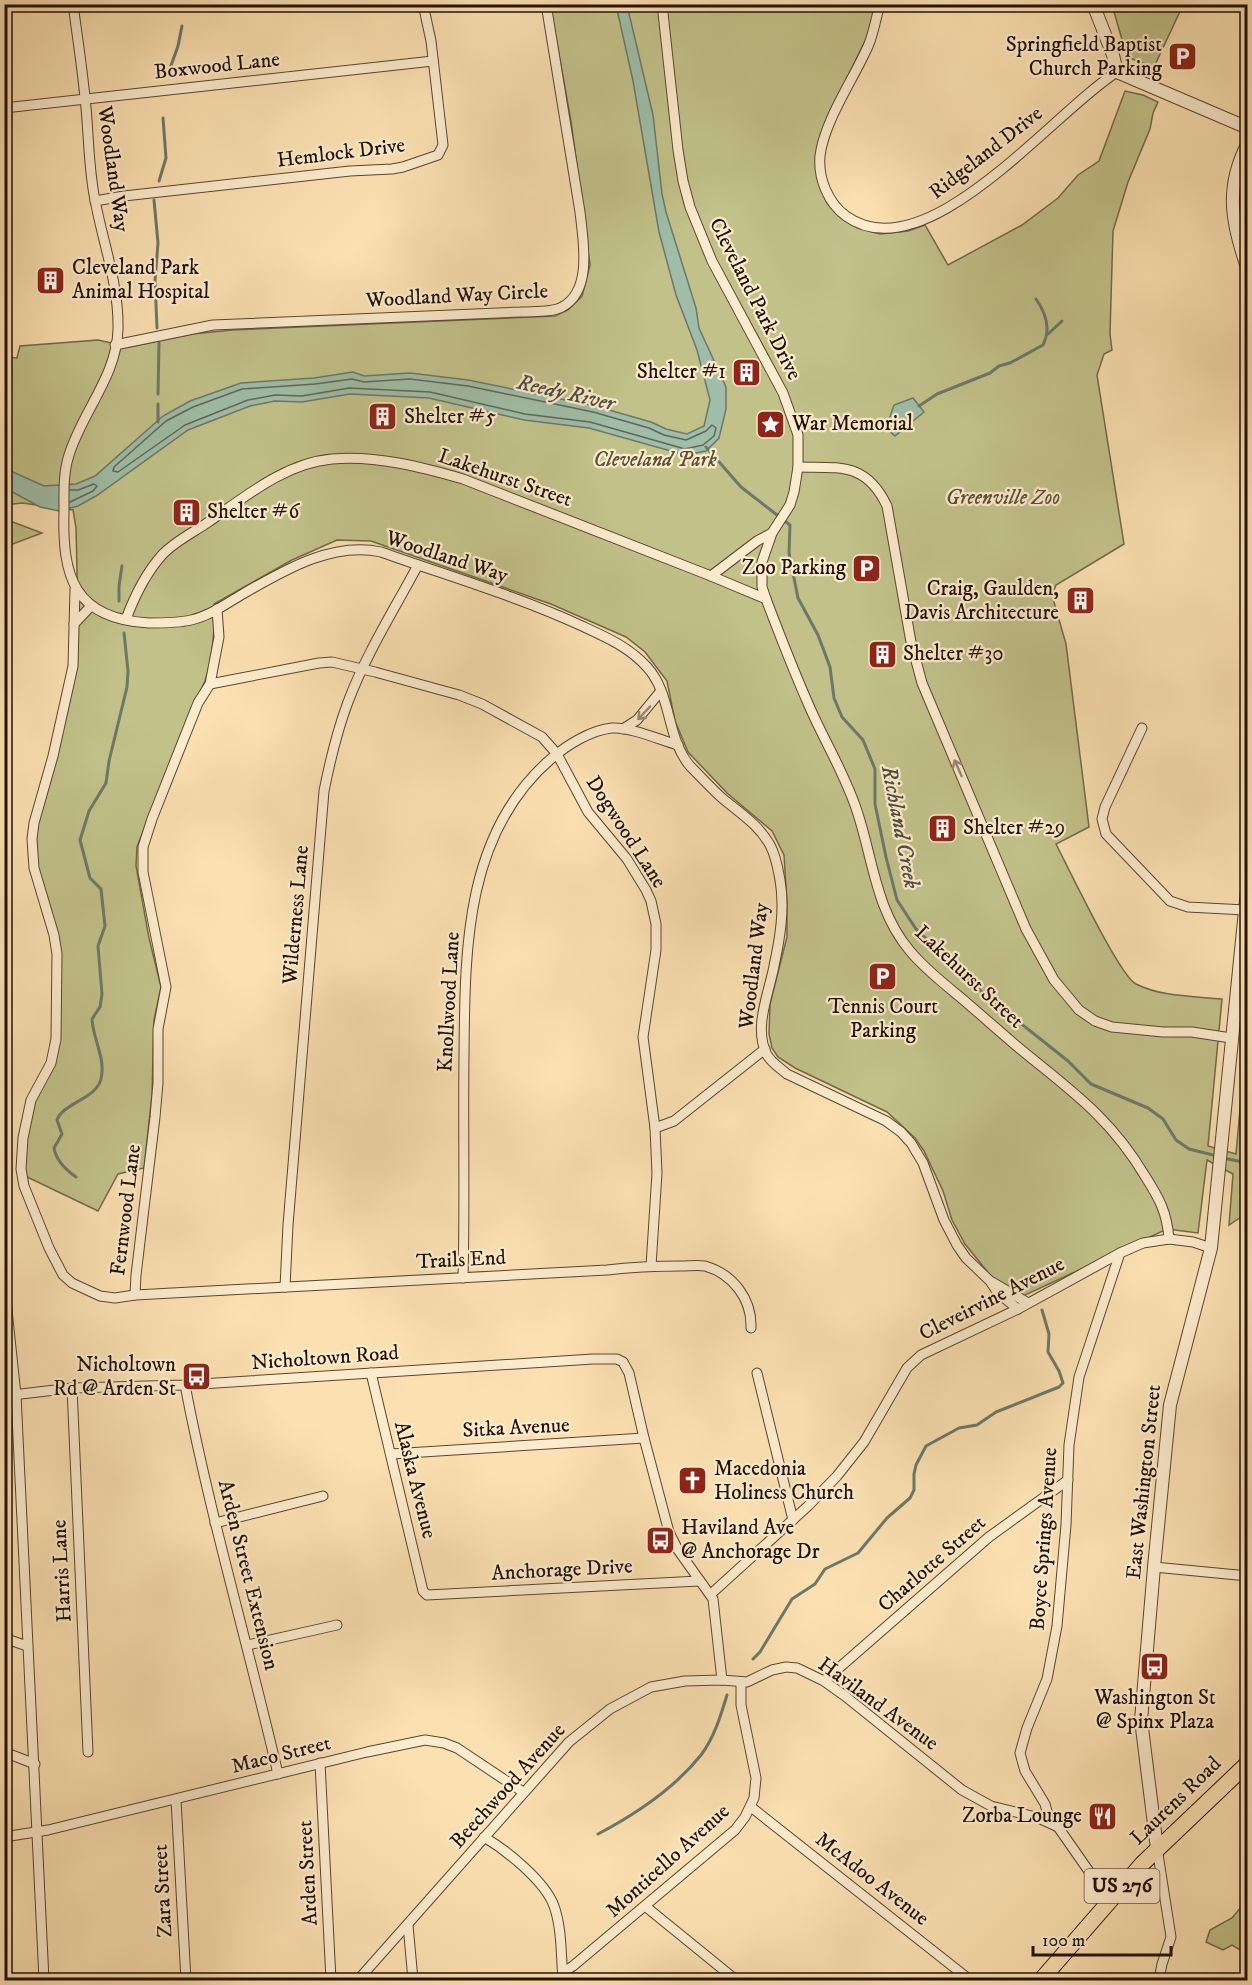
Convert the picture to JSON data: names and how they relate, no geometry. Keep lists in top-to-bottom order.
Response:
{
  "streets": {
    "main road": ["Laurens Road", "US 276"],
    "street": [
      "Boxwood Lane",
      "Hemlock Drive",
      "Ridgeland Drive",
      "Woodland Way",
      "Woodland Way Circle",
      "Cleveland Park Drive",
      "Lakehurst Street",
      "Dogwood Lane",
      "Wilderness Lane",
      "Knollwood Lane",
      "Fernwood Lane",
      "Trails End",
      "Cleveirvine Avenue",
      "Nicholtown Road",
      "Sitka Avenue",
      "Alaska Avenue",
      "East Washington Street",
      "Boyce Springs Avenue",
      "Charlotte Street",
      "Anchorage Drive",
      "Harris Lane",
      "Arden Street Extension",
      "Haviland Avenue",
      "Maco Street",
      "Beechwood Avenue",
      "Monticello Avenue",
      "Arden Street",
      "McAdoo Avenue",
      "Zara Street"
    ]
  },
  "crossings": [
    ["Boxwood Lane", "Hemlock Drive"],
    ["Boxwood Lane", "Woodland Way"],
    ["Hemlock Drive", "Woodland Way"],
    ["Woodland Way", "Woodland Way Circle"],
    ["Woodland Way", "Lakehurst Street"],
    ["Woodland Way", "Wilderness Lane"],
    ["Woodland Way", "Knollwood Lane"],
    ["Woodland Way", "Fernwood Lane"],
    ["Woodland Way", "Cleveirvine Avenue"],
    ["Cleveland Park Drive", "Lakehurst Street"],
    ["Lakehurst Street", "Cleveirvine Avenue"],
    ["Dogwood Lane", "Wilderness Lane"],
    ["Dogwood Lane", "Knollwood Lane"],
    ["Dogwood Lane", "Fernwood Lane"],
    ["Dogwood Lane", "Trails End"],
    ["Wilderness Lane", "Trails End"],
    ["Knollwood Lane", "Trails End"],
    ["Fernwood Lane", "Trails End"],
    ["Cleveirvine Avenue", "East Washington Street"],
    ["Cleveirvine Avenue", "Boyce Springs Avenue"],
    ["Nicholtown Road", "Sitka Avenue"],
    ["Nicholtown Road", "Alaska Avenue"],
    ["Nicholtown Road", "Harris Lane"],
    ["Nicholtown Road", "Arden Street Extension"],
    ["Sitka Avenue", "Alaska Avenue"],
    ["Alaska Avenue", "Anchorage Drive"],
    ["East Washington Street", "Laurens Road"],
    ["Boyce Springs Avenue", "Charlotte Street"],
    ["Boyce Springs Avenue", "Haviland Avenue"],
    ["Charlotte Street", "Haviland Avenue"],
    ["Arden Street Extension", "Maco Street"],
    ["Haviland Avenue", "Beechwood Avenue"],
    ["Haviland Avenue", "Laurens Road"],
    ["Haviland Avenue", "Monticello Avenue"],
    ["Maco Street", "Beechwood Avenue"],
    ["Maco Street", "Arden Street"],
    ["Maco Street", "Zara Street"],
    ["Monticello Avenue", "McAdoo Avenue"]
  ],
  "water": ["Reedy River", "Richland Creek"],
  "parks": ["Cleveland Park", "Greenville Zoo"],
  "places": {
    "parking": ["Springfield Baptist Church Parking", "Zoo Parking", "Tennis Court Parking"],
    "building": [
      "Cleveland Park Animal Hospital",
      "Shelter #1",
      "Shelter #5",
      "Shelter #6",
      "Craig, Gaulden, Davis Architecture",
      "Shelter #30",
      "Shelter #29"
    ],
    "place": ["War Memorial"],
    "bus stop": ["Nicholtown Rd @ Arden St", "Haviland Ave @ Anchorage Dr", "Washington St @ Spinx Plaza"],
    "church": ["Macedonia Holiness Church"],
    "restaurant": ["Zorba Lounge"]
  },
  "scale_bar": "100 m"
}
